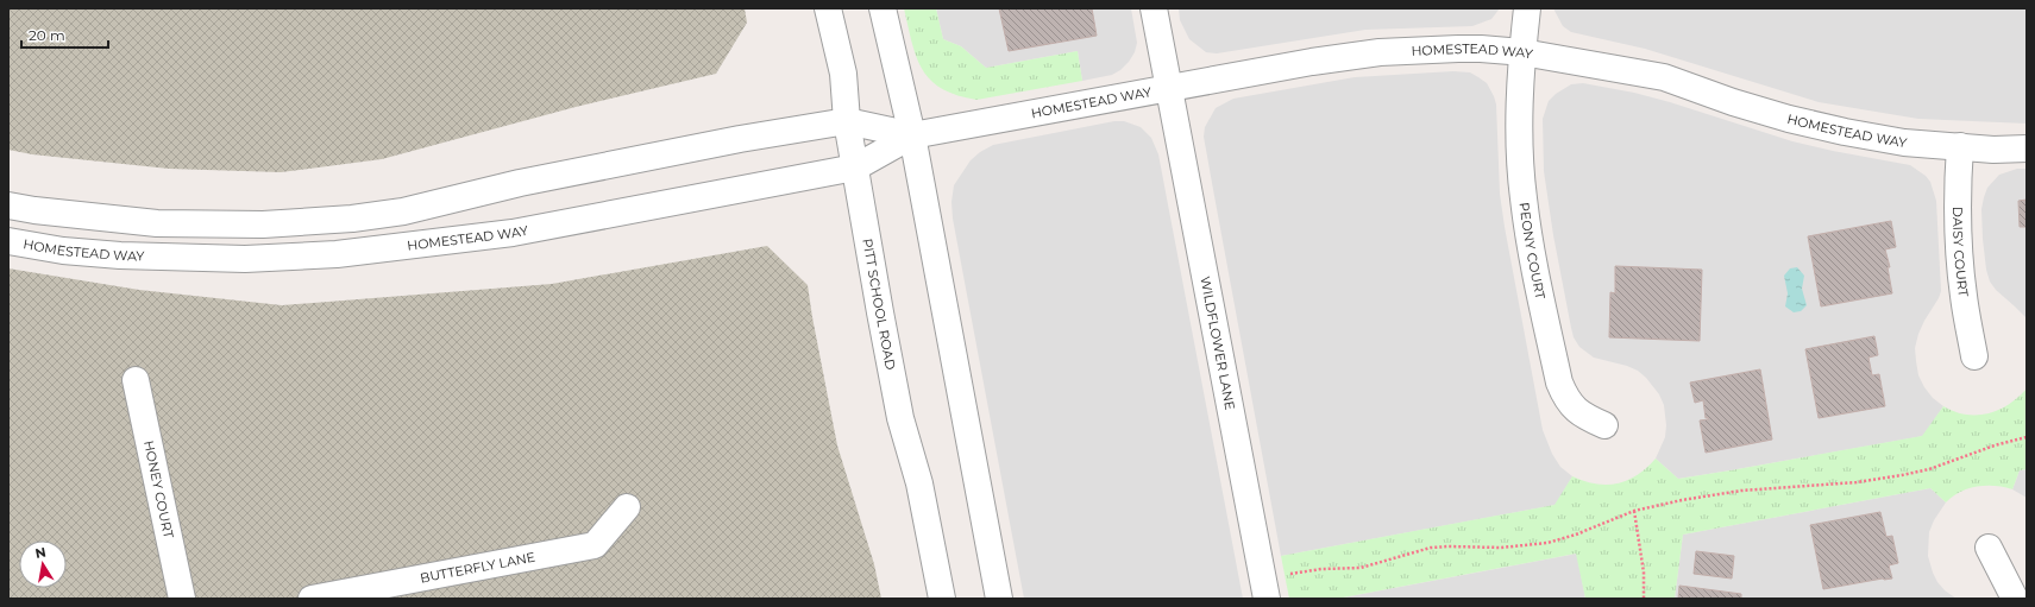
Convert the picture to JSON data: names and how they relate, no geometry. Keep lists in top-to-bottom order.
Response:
{
  "streets": {
    "street": [
      "HOMESTEAD WAY",
      "PEONY COURT",
      "DAISY COURT",
      "PITT SCHOOL ROAD",
      "WILDFLOWER LANE",
      "HONEY COURT",
      "BUTTERFLY LANE"
    ]
  },
  "crossings": [
    ["HOMESTEAD WAY", "PEONY COURT"],
    ["HOMESTEAD WAY", "DAISY COURT"],
    ["HOMESTEAD WAY", "PITT SCHOOL ROAD"],
    ["HOMESTEAD WAY", "WILDFLOWER LANE"]
  ],
  "scale_bar": "20 m",
  "north": "top"
}
